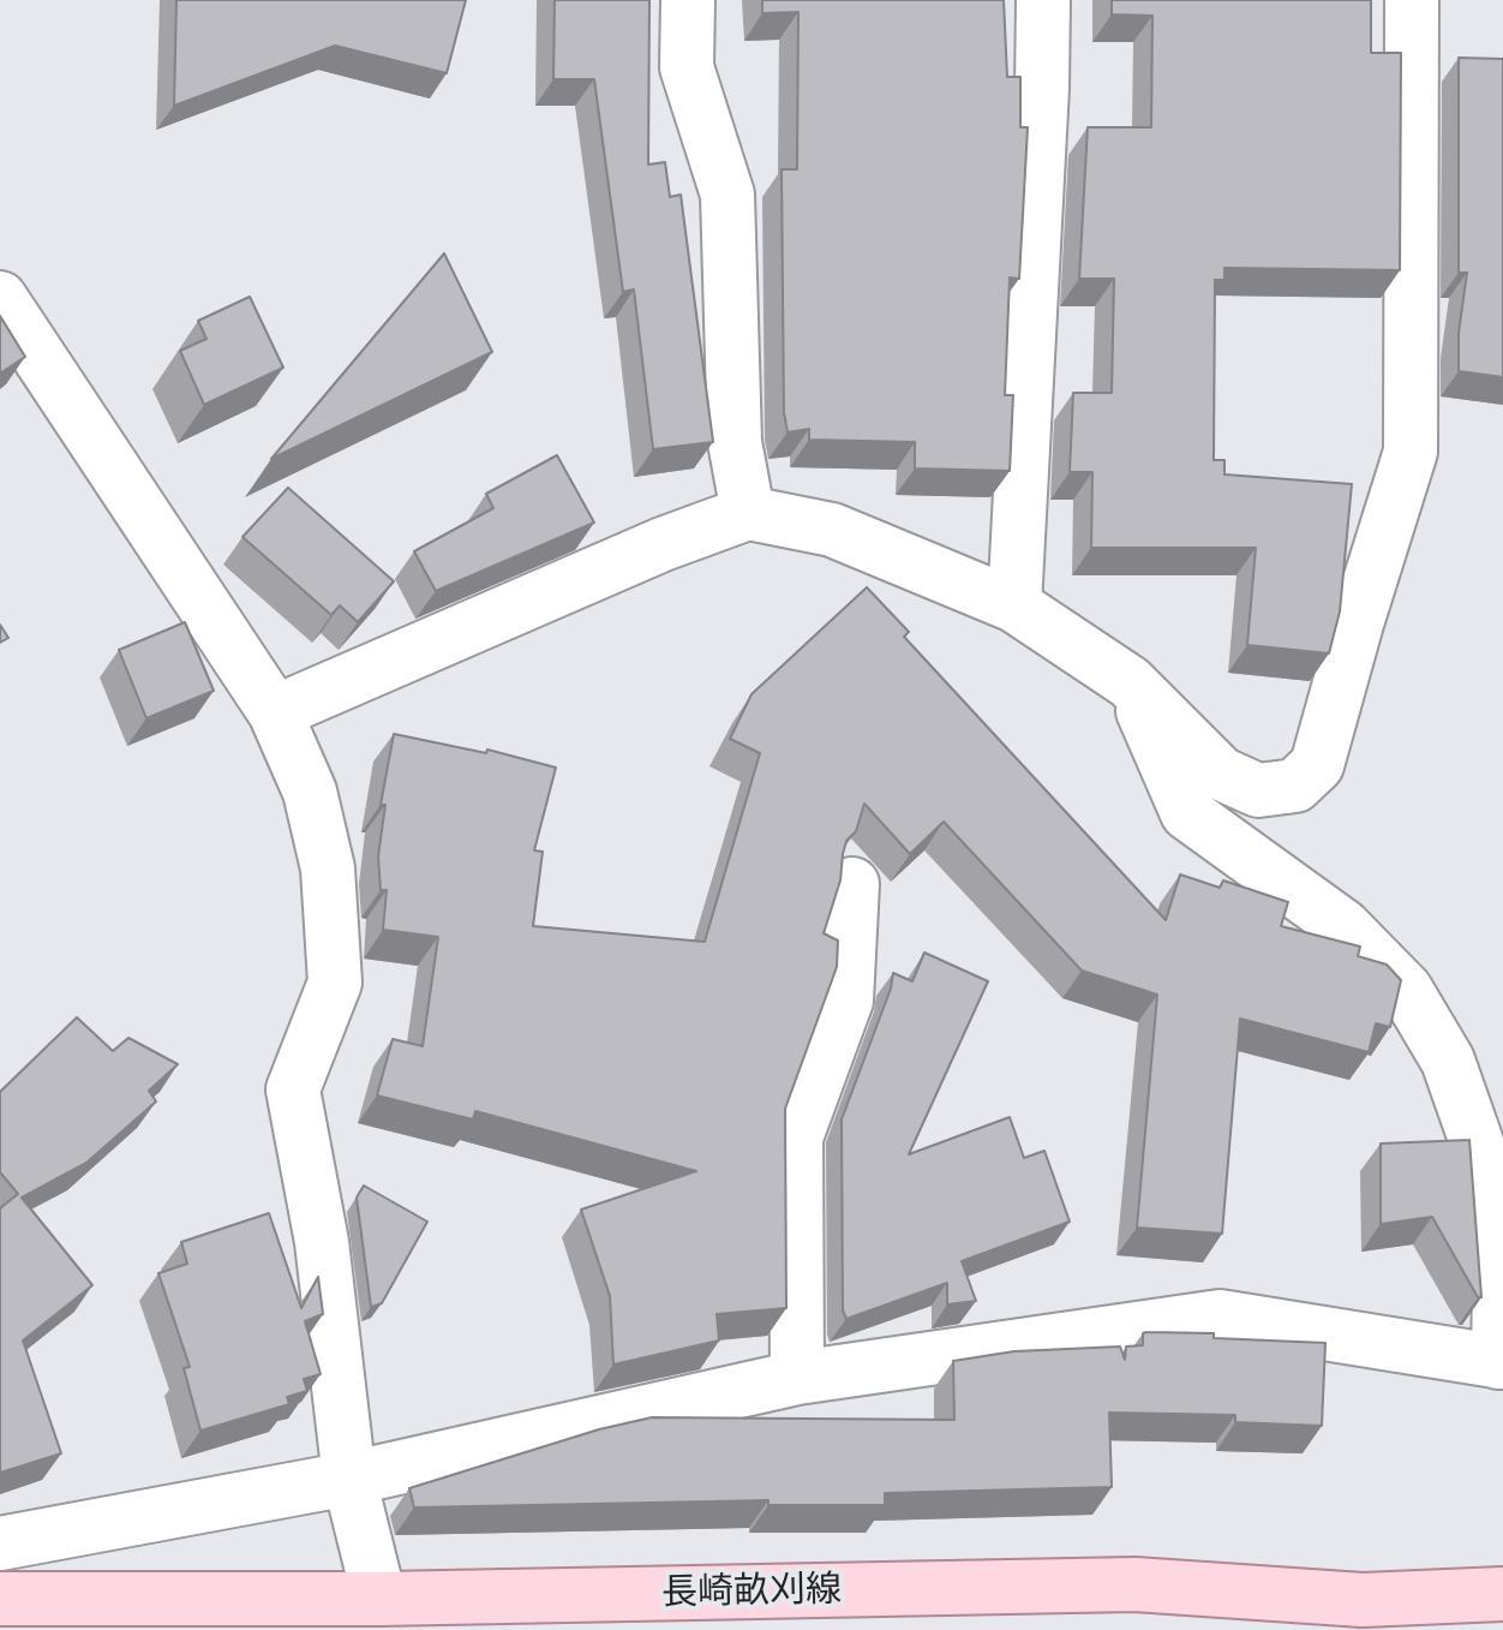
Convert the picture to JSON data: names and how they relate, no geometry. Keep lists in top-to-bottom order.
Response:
{
  "streets": {
    "main road": ["長崎畝刈線"]
  }
}
